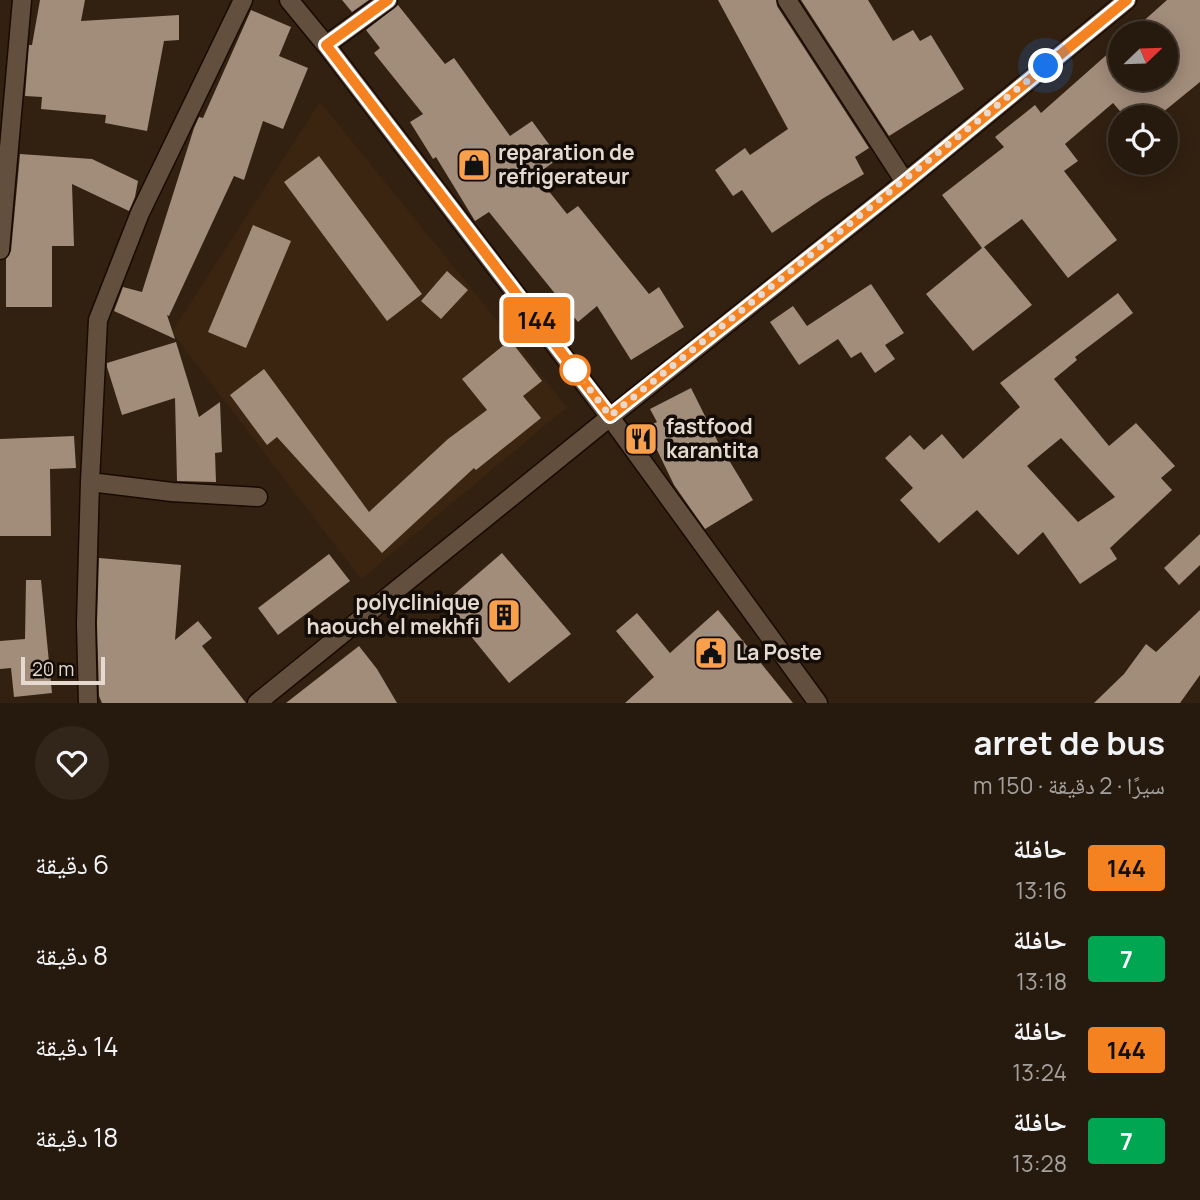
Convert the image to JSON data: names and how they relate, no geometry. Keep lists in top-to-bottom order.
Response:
{
  "places": {
    "shop": ["reparation de refrigerateur"],
    "restaurant": ["fastfood karantita"],
    "building": ["polyclinique haouch el mekhfi"],
    "public building": ["La Poste"]
  },
  "lines": ["bus line 144"],
  "scale_bar": "20 m",
  "north": "top right",
  "page": {
    "on_map": "144",
    "scale": "20 m",
    "heading": ["arret de bus", "سيرًا · 2 دقيقة · 150 m"],
    "list": [
      {
        "mark": "144",
        "name": "حافلة",
        "note": "13:16",
        "value": "6 دقيقة"
      },
      {
        "mark": "7",
        "name": "حافلة",
        "note": "13:18",
        "value": "8 دقيقة"
      },
      {
        "mark": "144",
        "name": "حافلة",
        "note": "13:24",
        "value": "14 دقيقة"
      },
      {
        "mark": "7",
        "name": "حافلة",
        "note": "13:28",
        "value": "18 دقيقة"
      }
    ]
  }
}
